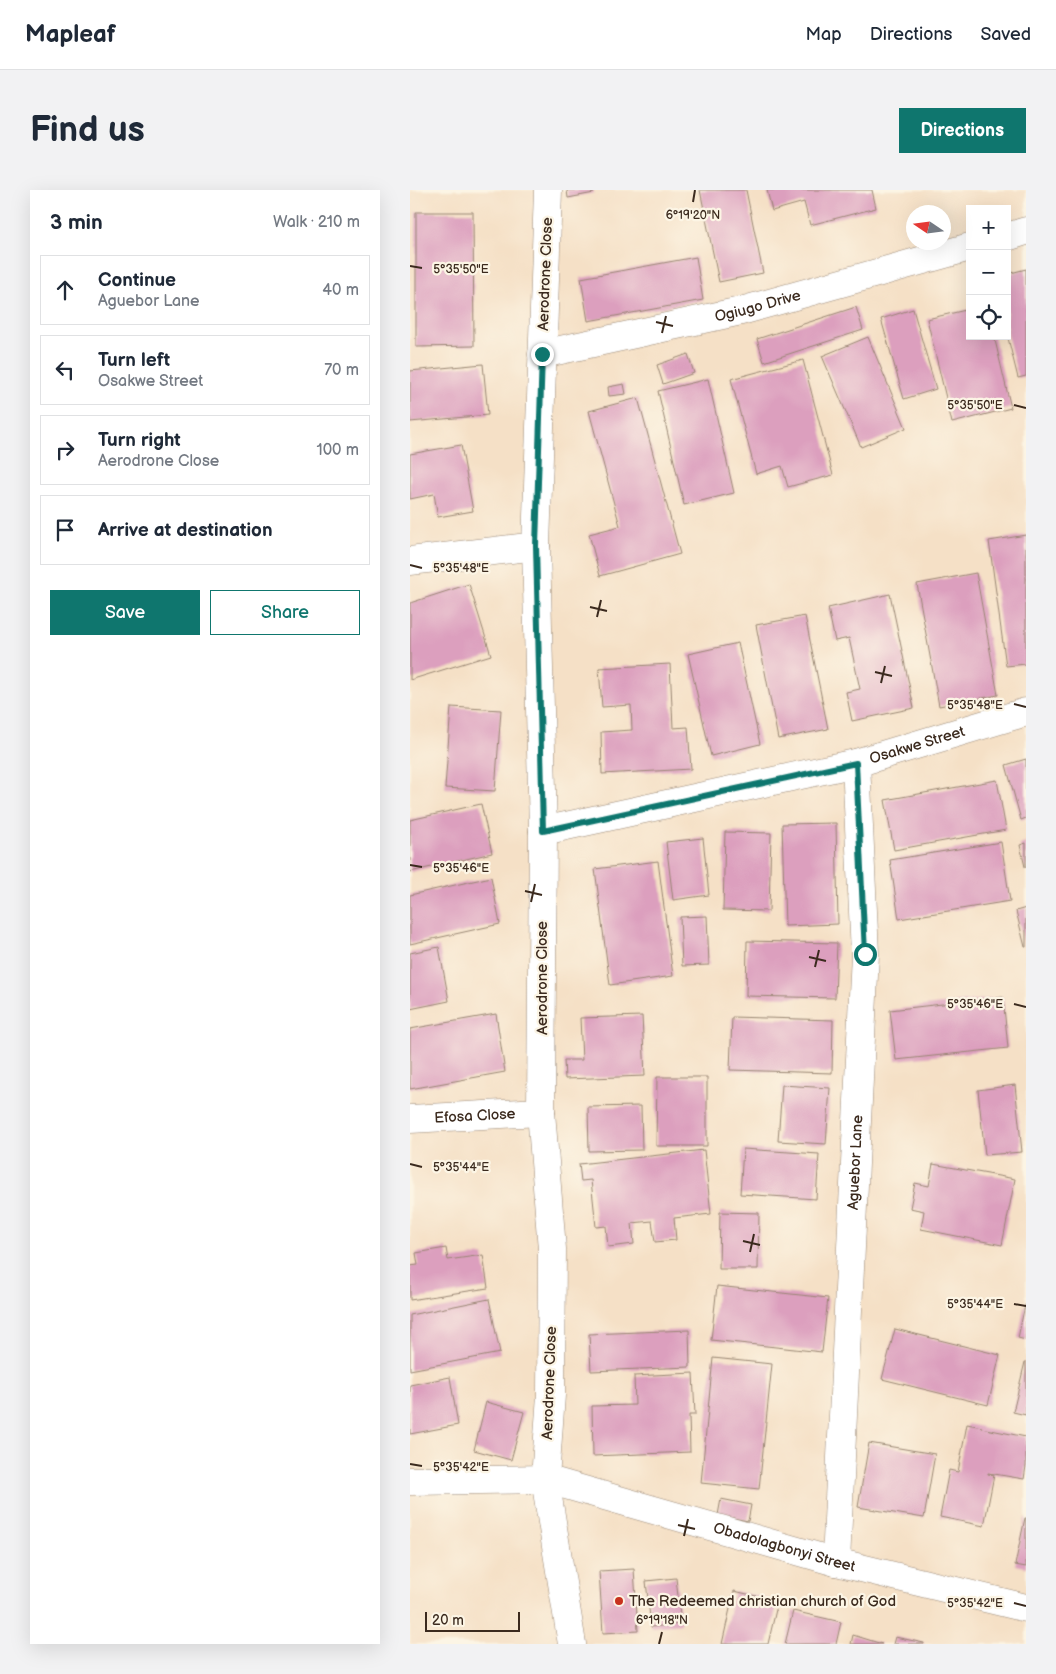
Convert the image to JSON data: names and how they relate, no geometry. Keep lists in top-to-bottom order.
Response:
{
  "streets": {
    "street": [
      "Aerodrone Close",
      "Ogiugo Drive",
      "Osakwe Street",
      "Efosa Close",
      "Aguebor Lane",
      "Obadolagbonyi Street"
    ]
  },
  "crossings": [
    ["Aerodrone Close", "Ogiugo Drive"],
    ["Aerodrone Close", "Osakwe Street"],
    ["Aerodrone Close", "Efosa Close"],
    ["Aerodrone Close", "Obadolagbonyi Street"],
    ["Osakwe Street", "Aguebor Lane"],
    ["Aguebor Lane", "Obadolagbonyi Street"]
  ],
  "places": ["The Redeemed christian church of God"],
  "scale_bar": "20 m",
  "north": "left",
  "page": {
    "header": "Mapleaf",
    "nav": ["Map", "Directions", "Saved"],
    "buttons": [
      "Directions",
      ["Save", "Share"]
    ],
    "title": "Find us",
    "heading": ["3 min", "Walk · 210 m"],
    "map_buttons": ["+", "−"],
    "list": [
      ["Continue", "Aguebor Lane", "40 m"],
      ["Turn left", "Osakwe Street", "70 m"],
      ["Turn right", "Aerodrone Close", "100 m"],
      "Arrive at destination"
    ],
    "scale": "20 m"
  },
  "coordinates": [
    "6°19'20\"N",
    "5°35'50\"E",
    "5°35'48\"E",
    "5°35'46\"E",
    "5°35'44\"E",
    "5°35'42\"E",
    "6°19'18\"N"
  ]
}
